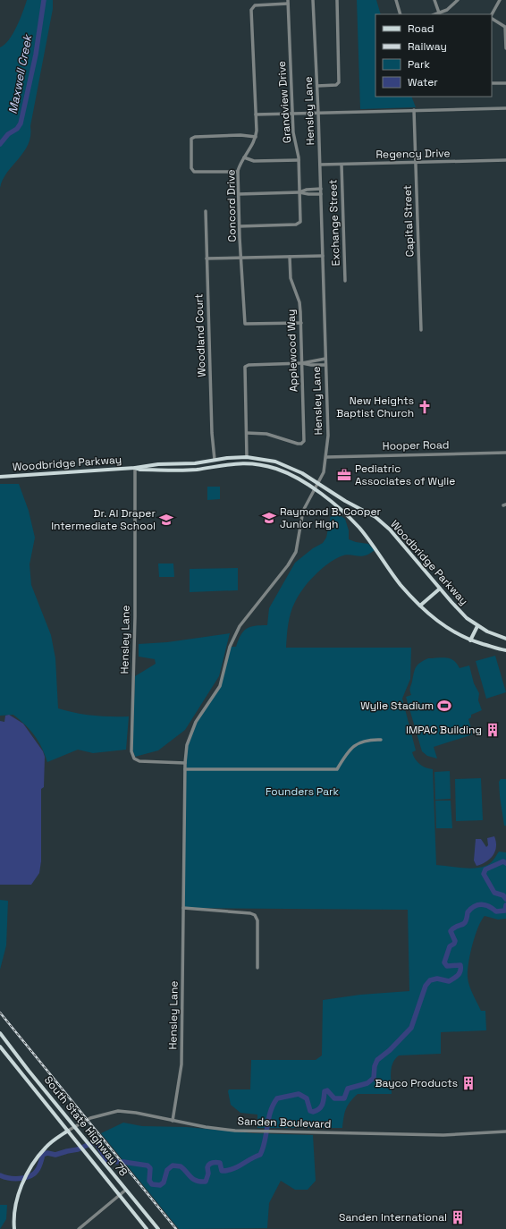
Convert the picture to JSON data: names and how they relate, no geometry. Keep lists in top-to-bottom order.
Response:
{
  "streets": {
    "main road": ["Woodbridge Parkway", "South State Highway 78"],
    "street": [
      "Grandview Drive",
      "Hensley Lane",
      "Regency Drive",
      "Concord Drive",
      "Capital Street",
      "Exchange Street",
      "Woodland Court",
      "Applewood Way",
      "Hooper Road",
      "Sanden Boulevard"
    ]
  },
  "crossings": [
    ["Grandview Drive", "Concord Drive"],
    ["Hensley Lane", "Regency Drive"],
    ["Hensley Lane", "Hooper Road"],
    ["Hensley Lane", "Woodbridge Parkway"],
    ["Hensley Lane", "Sanden Boulevard"],
    ["Regency Drive", "Capital Street"],
    ["Regency Drive", "Exchange Street"],
    ["Concord Drive", "Applewood Way"],
    ["Woodland Court", "Woodbridge Parkway"],
    ["Sanden Boulevard", "South State Highway 78"]
  ],
  "water": ["Maxwell Creek"],
  "parks": ["Founders Park"],
  "places": {
    "church": ["New Heights Baptist Church"],
    "office": ["Pediatric Associates of Wylie"],
    "school or university": ["Raymond B. Cooper Junior High", "Dr. Al Draper Intermediate School"],
    "sports": ["Wylie Stadium"],
    "building": ["IMPAC Building", "Bayco Products", "Sanden International"]
  },
  "legend": [
    "Road",
    "Railway",
    "Park",
    "Water"
  ]
}
